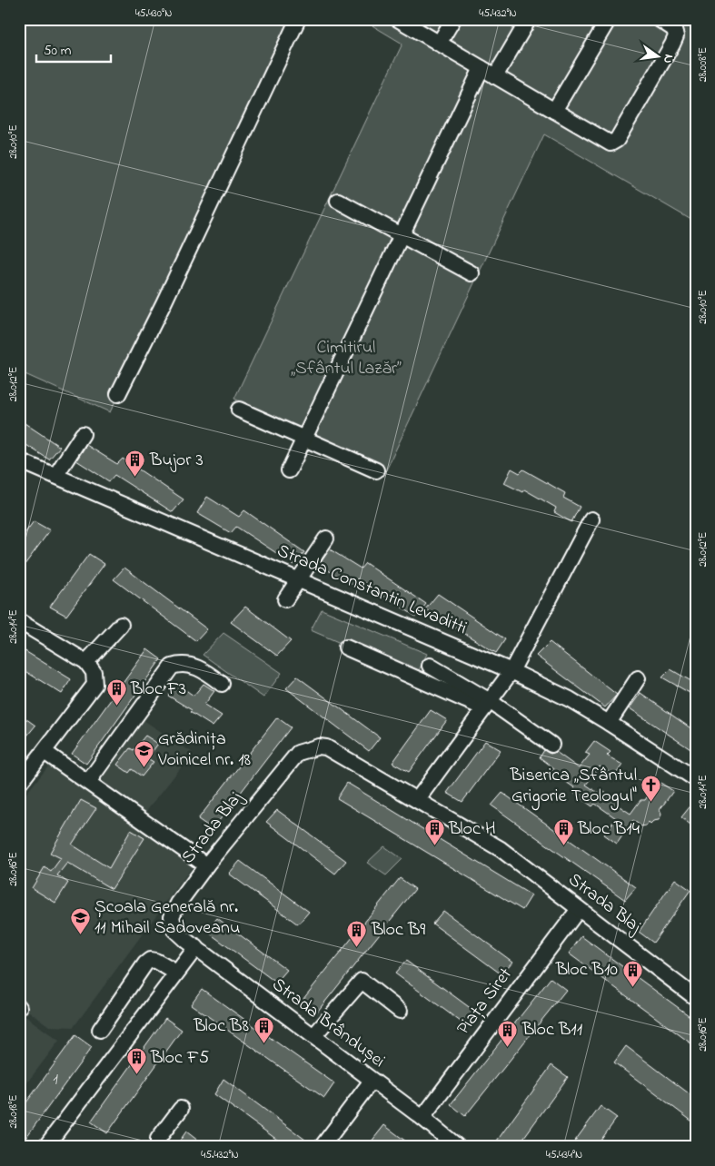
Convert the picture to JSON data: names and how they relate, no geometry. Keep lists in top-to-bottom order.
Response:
{
  "streets": {
    "street": [
      "Strada Constantin Levaditti",
      "Strada Blaj",
      "Piața Siret",
      "Strada Brândușei"
    ]
  },
  "crossings": [
    ["Strada Blaj", "Piața Siret"],
    ["Strada Blaj", "Strada Brândușei"],
    ["Piața Siret", "Strada Brândușei"]
  ],
  "parks": ["Cimitirul „Sfântul Lazăr”"],
  "places": {
    "building": [
      "Bujor 3",
      "Bloc F3",
      "Bloc H",
      "Bloc B14",
      "Bloc B9",
      "Bloc B10",
      "Bloc B8",
      "Bloc B11",
      "Bloc F5"
    ],
    "school or university": ["Grădinița Voinicel nr. 18", "Școala Generală nr. 11 Mihail Sadoveanu"],
    "church": ["Biserica „Sfântul Grigorie Teologul\""]
  },
  "house_numbers": ["1"],
  "scale_bar": "50 m",
  "north": "right",
  "coordinates": [
    "45.430°N",
    "45.432°N",
    "28.008°E",
    "28.010°E",
    "28.012°E",
    "28.014°E",
    "28.016°E",
    "28.018°E",
    "45.434°N"
  ]
}
